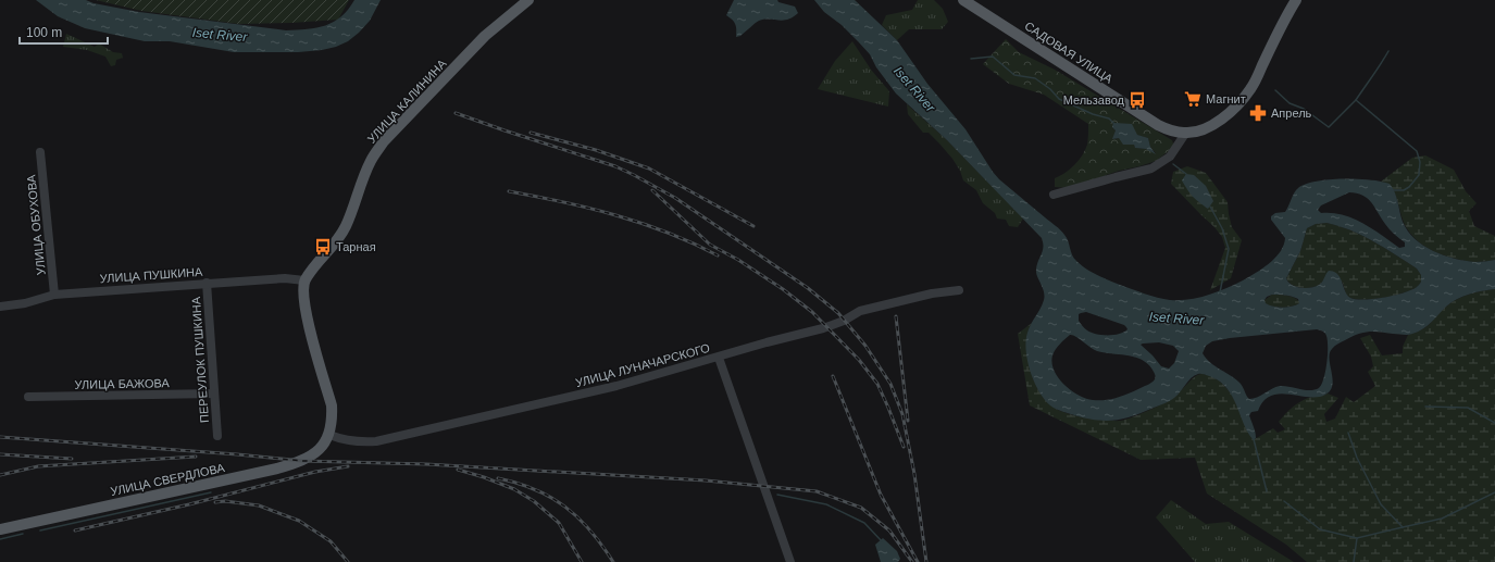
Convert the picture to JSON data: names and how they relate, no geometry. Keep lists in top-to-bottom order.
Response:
{
  "streets": {
    "main road": ["САДОВАЯ УЛИЦА", "УЛИЦА КАЛИНИНА", "УЛИЦА СВЕРДЛОВА"],
    "street": [
      "УЛИЦА ОБУХОВА",
      "УЛИЦА ПУШКИНА",
      "ПЕРЕУЛОК ПУШКИНА",
      "УЛИЦА ЛУНАЧАРСКОГО",
      "УЛИЦА БАЖОВА"
    ]
  },
  "crossings": [
    ["УЛИЦА КАЛИНИНА", "УЛИЦА ПУШКИНА"],
    ["УЛИЦА ОБУХОВА", "УЛИЦА ПУШКИНА"],
    ["УЛИЦА ПУШКИНА", "ПЕРЕУЛОК ПУШКИНА"],
    ["ПЕРЕУЛОК ПУШКИНА", "УЛИЦА БАЖОВА"],
    ["УЛИЦА ЛУНАЧАРСКОГО", "УЛИЦА СВЕРДЛОВА"]
  ],
  "water": ["Iset River"],
  "places": {
    "supermarket": ["Магнит"],
    "bus stop": ["Мельзавод", "Тарная"],
    "pharmacy": ["Апрель"]
  },
  "scale_bar": "100 m"
}
